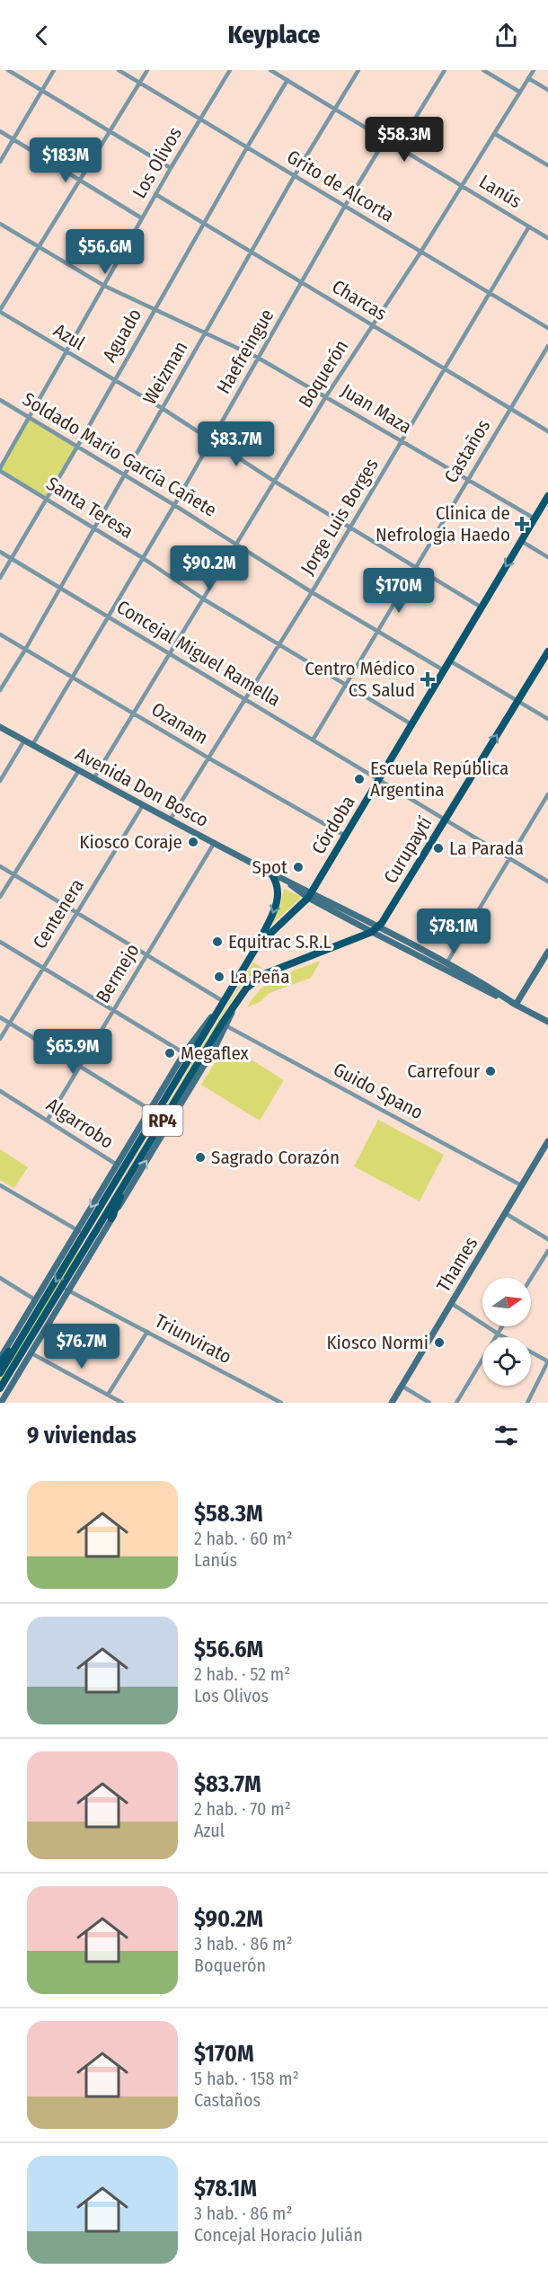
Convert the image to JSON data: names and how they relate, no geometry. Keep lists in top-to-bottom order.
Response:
{
  "streets": {
    "main road": ["Córdoba", "Curupaytí", "RP4"],
    "street": [
      "Los Olivos",
      "Grito de Alcorta",
      "Lanús",
      "Charcas",
      "Aguado",
      "Azul",
      "Haefreingue",
      "Weizman",
      "Boquerón",
      "Juan Maza",
      "Castaños",
      "Soldado Mario García Cañete",
      "Santa Teresa",
      "Jorge Luis Borges",
      "Concejal Miguel Ramella",
      "Ozanam",
      "Avenida Don Bosco",
      "Centenera",
      "Bermejo",
      "Guido Spano",
      "Algarrobo",
      "Thames",
      "Triunvirato"
    ]
  },
  "crossings": [
    ["Los Olivos", "Grito de Alcorta"],
    ["Los Olivos", "Charcas"],
    ["Los Olivos", "Azul"],
    ["Los Olivos", "Juan Maza"],
    ["Los Olivos", "Soldado Mario García Cañete"],
    ["Los Olivos", "Santa Teresa"],
    ["Grito de Alcorta", "Aguado"],
    ["Grito de Alcorta", "Haefreingue"],
    ["Grito de Alcorta", "Weizman"],
    ["Grito de Alcorta", "Boquerón"],
    ["Grito de Alcorta", "Jorge Luis Borges"],
    ["Lanús", "Aguado"],
    ["Lanús", "Haefreingue"],
    ["Lanús", "Weizman"],
    ["Lanús", "Boquerón"],
    ["Lanús", "Jorge Luis Borges"],
    ["Charcas", "Aguado"],
    ["Charcas", "Haefreingue"],
    ["Charcas", "Weizman"],
    ["Charcas", "Boquerón"],
    ["Charcas", "Castaños"],
    ["Charcas", "Jorge Luis Borges"],
    ["Aguado", "Azul"],
    ["Aguado", "Juan Maza"],
    ["Aguado", "Soldado Mario García Cañete"],
    ["Aguado", "Santa Teresa"],
    ["Aguado", "Concejal Miguel Ramella"],
    ["Azul", "Haefreingue"],
    ["Azul", "Weizman"],
    ["Azul", "Boquerón"],
    ["Azul", "Castaños"],
    ["Azul", "Jorge Luis Borges"],
    ["Azul", "Córdoba"],
    ["Haefreingue", "Juan Maza"],
    ["Haefreingue", "Soldado Mario García Cañete"],
    ["Haefreingue", "Santa Teresa"],
    ["Haefreingue", "Concejal Miguel Ramella"],
    ["Haefreingue", "Ozanam"],
    ["Haefreingue", "Avenida Don Bosco"],
    ["Weizman", "Juan Maza"],
    ["Weizman", "Soldado Mario García Cañete"],
    ["Weizman", "Santa Teresa"],
    ["Weizman", "Concejal Miguel Ramella"],
    ["Weizman", "Ozanam"],
    ["Boquerón", "Juan Maza"],
    ["Boquerón", "Soldado Mario García Cañete"],
    ["Boquerón", "Santa Teresa"],
    ["Boquerón", "Concejal Miguel Ramella"],
    ["Boquerón", "Ozanam"],
    ["Boquerón", "Avenida Don Bosco"],
    ["Juan Maza", "Castaños"],
    ["Juan Maza", "Jorge Luis Borges"],
    ["Juan Maza", "Córdoba"],
    ["Castaños", "Soldado Mario García Cañete"],
    ["Castaños", "Santa Teresa"],
    ["Castaños", "Concejal Miguel Ramella"],
    ["Soldado Mario García Cañete", "Jorge Luis Borges"],
    ["Soldado Mario García Cañete", "Córdoba"],
    ["Santa Teresa", "Jorge Luis Borges"],
    ["Santa Teresa", "Córdoba"],
    ["Jorge Luis Borges", "Concejal Miguel Ramella"],
    ["Jorge Luis Borges", "Ozanam"],
    ["Jorge Luis Borges", "Avenida Don Bosco"],
    ["Concejal Miguel Ramella", "Córdoba"],
    ["Concejal Miguel Ramella", "Curupaytí"],
    ["Ozanam", "Córdoba"],
    ["Avenida Don Bosco", "Córdoba"],
    ["Avenida Don Bosco", "Curupaytí"],
    ["Avenida Don Bosco", "Centenera"],
    ["Avenida Don Bosco", "Bermejo"],
    ["Avenida Don Bosco", "RP4"],
    ["Córdoba", "RP4"],
    ["Curupaytí", "RP4"],
    ["Bermejo", "Algarrobo"],
    ["Guido Spano", "RP4"],
    ["Guido Spano", "Thames"],
    ["RP4", "Algarrobo"],
    ["RP4", "Triunvirato"]
  ],
  "one_way": ["Curupaytí"],
  "places": {
    "health": ["Clinica de Nefrologia Haedo", "Centro Médico CS Salud"],
    "other": [
      "Escuela República Argentina",
      "Kiosco Coraje",
      "La Parada",
      "Spot",
      "Equitrac S.R.L",
      "La Peña",
      "Megaflex",
      "Carrefour",
      "Sagrado Corazón",
      "Kiosco Normi"
    ]
  },
  "north": "right",
  "page": {
    "header": "Keyplace",
    "price": [
      "$58.3M",
      "$183M",
      "$56.6M",
      "$83.7M",
      "$90.2M",
      "$170M",
      "$78.1M",
      "$65.9M",
      "$76.7M"
    ],
    "heading": "9 viviendas",
    "list": [
      {
        "name": "$58.3M",
        "note": "2 hab. · 60 m² · Lanús"
      },
      {
        "name": "$56.6M",
        "note": "2 hab. · 52 m² · Los Olivos"
      },
      {
        "name": "$83.7M",
        "note": "2 hab. · 70 m² · Azul"
      },
      {
        "name": "$90.2M",
        "note": "3 hab. · 86 m² · Boquerón"
      },
      {
        "name": "$170M",
        "note": "5 hab. · 158 m² · Castaños"
      },
      {
        "name": "$78.1M",
        "note": "3 hab. · 86 m² · Concejal Horacio Julián"
      }
    ]
  }
}
